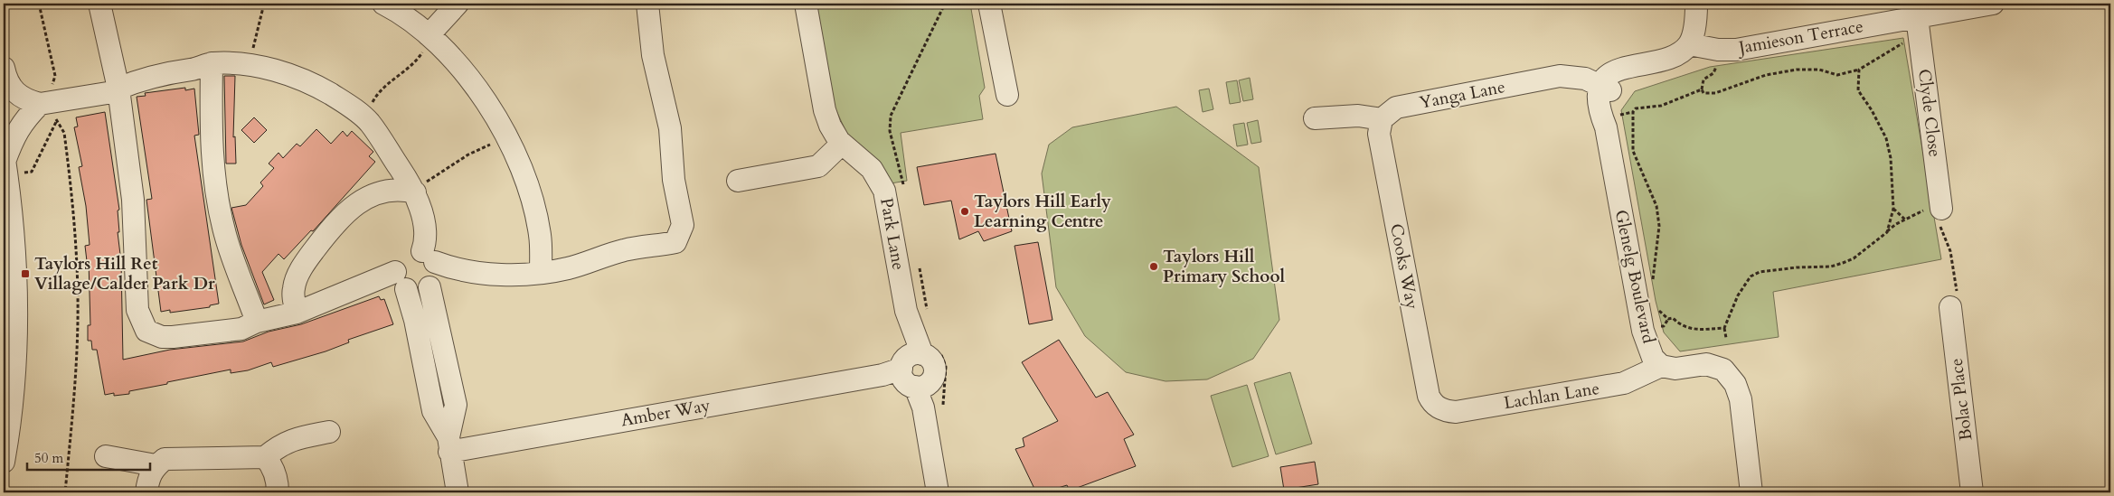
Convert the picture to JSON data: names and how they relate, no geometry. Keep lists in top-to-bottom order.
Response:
{
  "streets": {
    "street": [
      "Jamieson Terrace",
      "Yanga Lane",
      "Clyde Close",
      "Park Lane",
      "Cooks Way",
      "Glenelg Boulevard",
      "Lachlan Lane",
      "Bolac Place",
      "Amber Way"
    ]
  },
  "crossings": [
    ["Jamieson Terrace", "Clyde Close"],
    ["Yanga Lane", "Cooks Way"],
    ["Yanga Lane", "Glenelg Boulevard"],
    ["Park Lane", "Amber Way"],
    ["Cooks Way", "Lachlan Lane"],
    ["Glenelg Boulevard", "Lachlan Lane"]
  ],
  "places": {
    "other": ["Taylors Hill Early Learning Centre", "Taylors Hill Primary School"],
    "transit": ["Taylors Hill Ret Village/Calder Park Dr"]
  },
  "scale_bar": "50 m"
}
